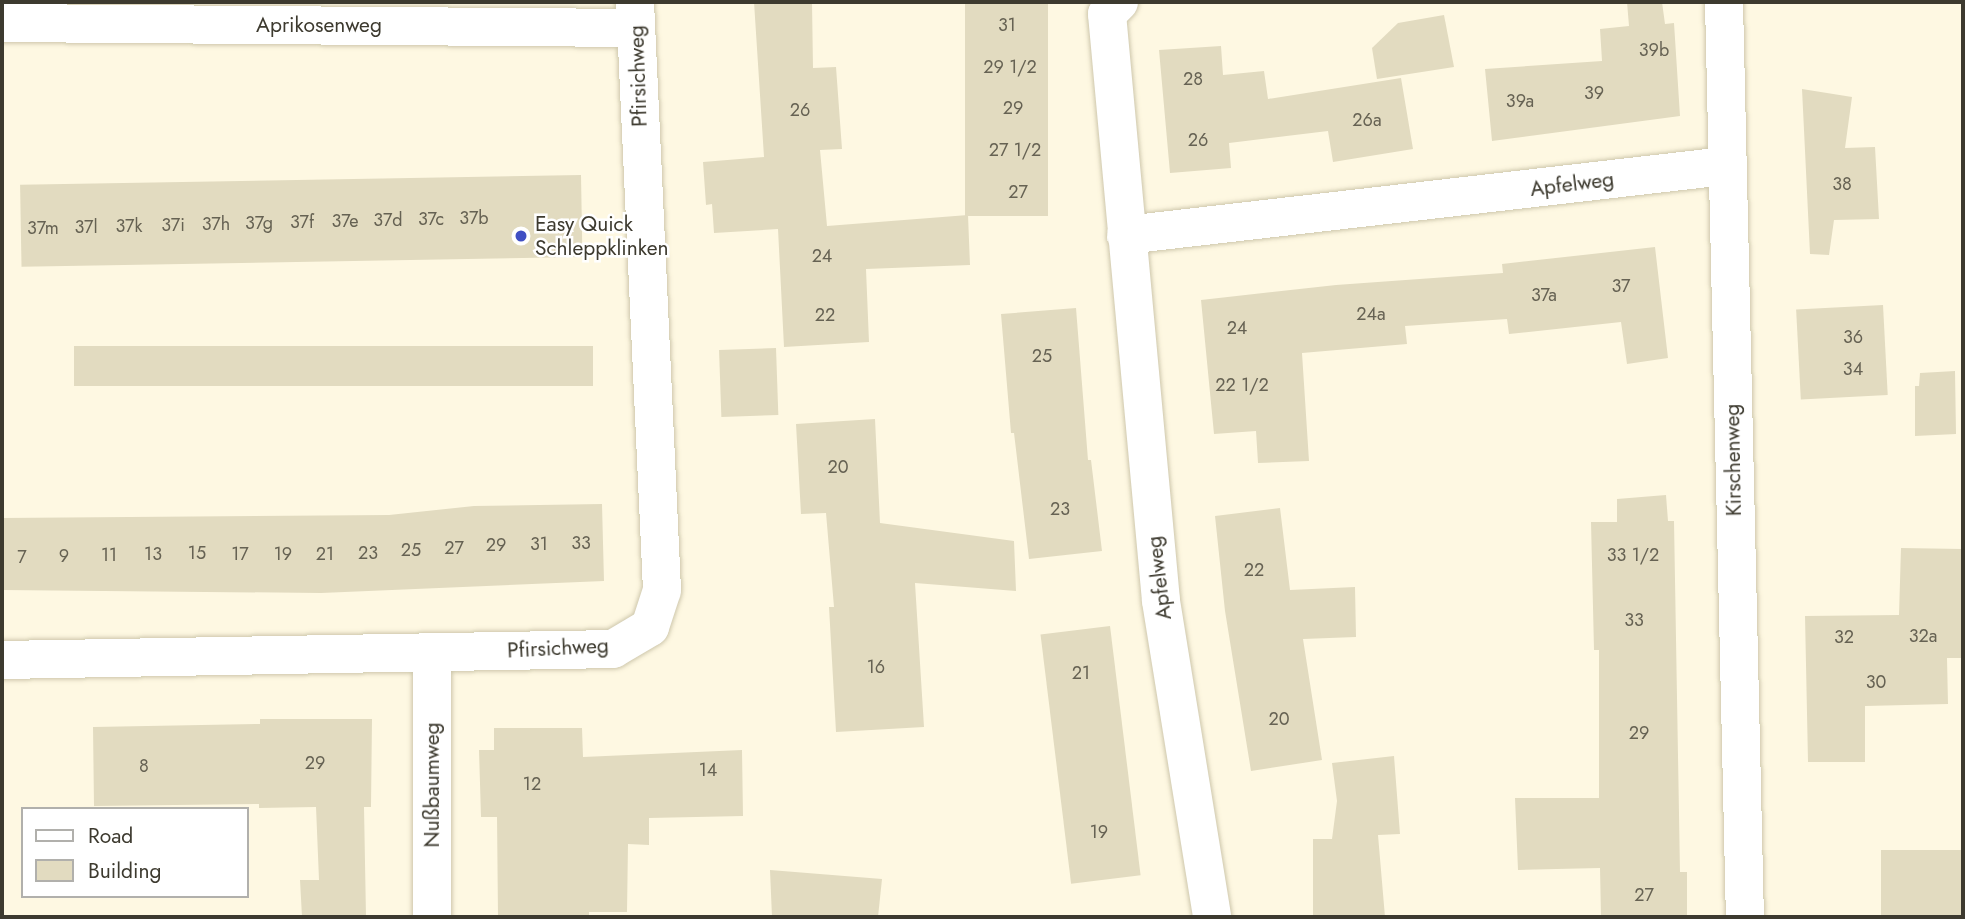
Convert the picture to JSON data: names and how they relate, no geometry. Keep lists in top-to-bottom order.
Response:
{
  "streets": {
    "street": [
      "Aprikosenweg",
      "Pfirsichweg",
      "Apfelweg",
      "Kirschenweg",
      "Nußbaumweg"
    ]
  },
  "crossings": [
    ["Aprikosenweg", "Pfirsichweg"],
    ["Pfirsichweg", "Nußbaumweg"],
    ["Apfelweg", "Kirschenweg"]
  ],
  "places": ["Easy Quick Schleppklinken"],
  "house_numbers": [
    "31",
    "39b",
    "29 1/2",
    "28",
    "39",
    "39a",
    "29",
    "26",
    "26a",
    "26",
    "27 1/2",
    "38",
    "27",
    "37b",
    "37c",
    "37d",
    "37e",
    "37f",
    "37g",
    "37h",
    "37i",
    "37k",
    "37l",
    "37m",
    "24",
    "37",
    "37a",
    "24a",
    "22",
    "24",
    "36",
    "25",
    "34",
    "22 1/2",
    "20",
    "23",
    "33",
    "31",
    "29",
    "27",
    "25",
    "15",
    "23",
    "13",
    "17",
    "19",
    "21",
    "11",
    "33 1/2",
    "9",
    "7",
    "22",
    "33",
    "32a",
    "32",
    "16",
    "21",
    "30",
    "20",
    "29",
    "29",
    "8",
    "14",
    "12",
    "19",
    "27"
  ],
  "legend": ["Road", "Building"]
}
